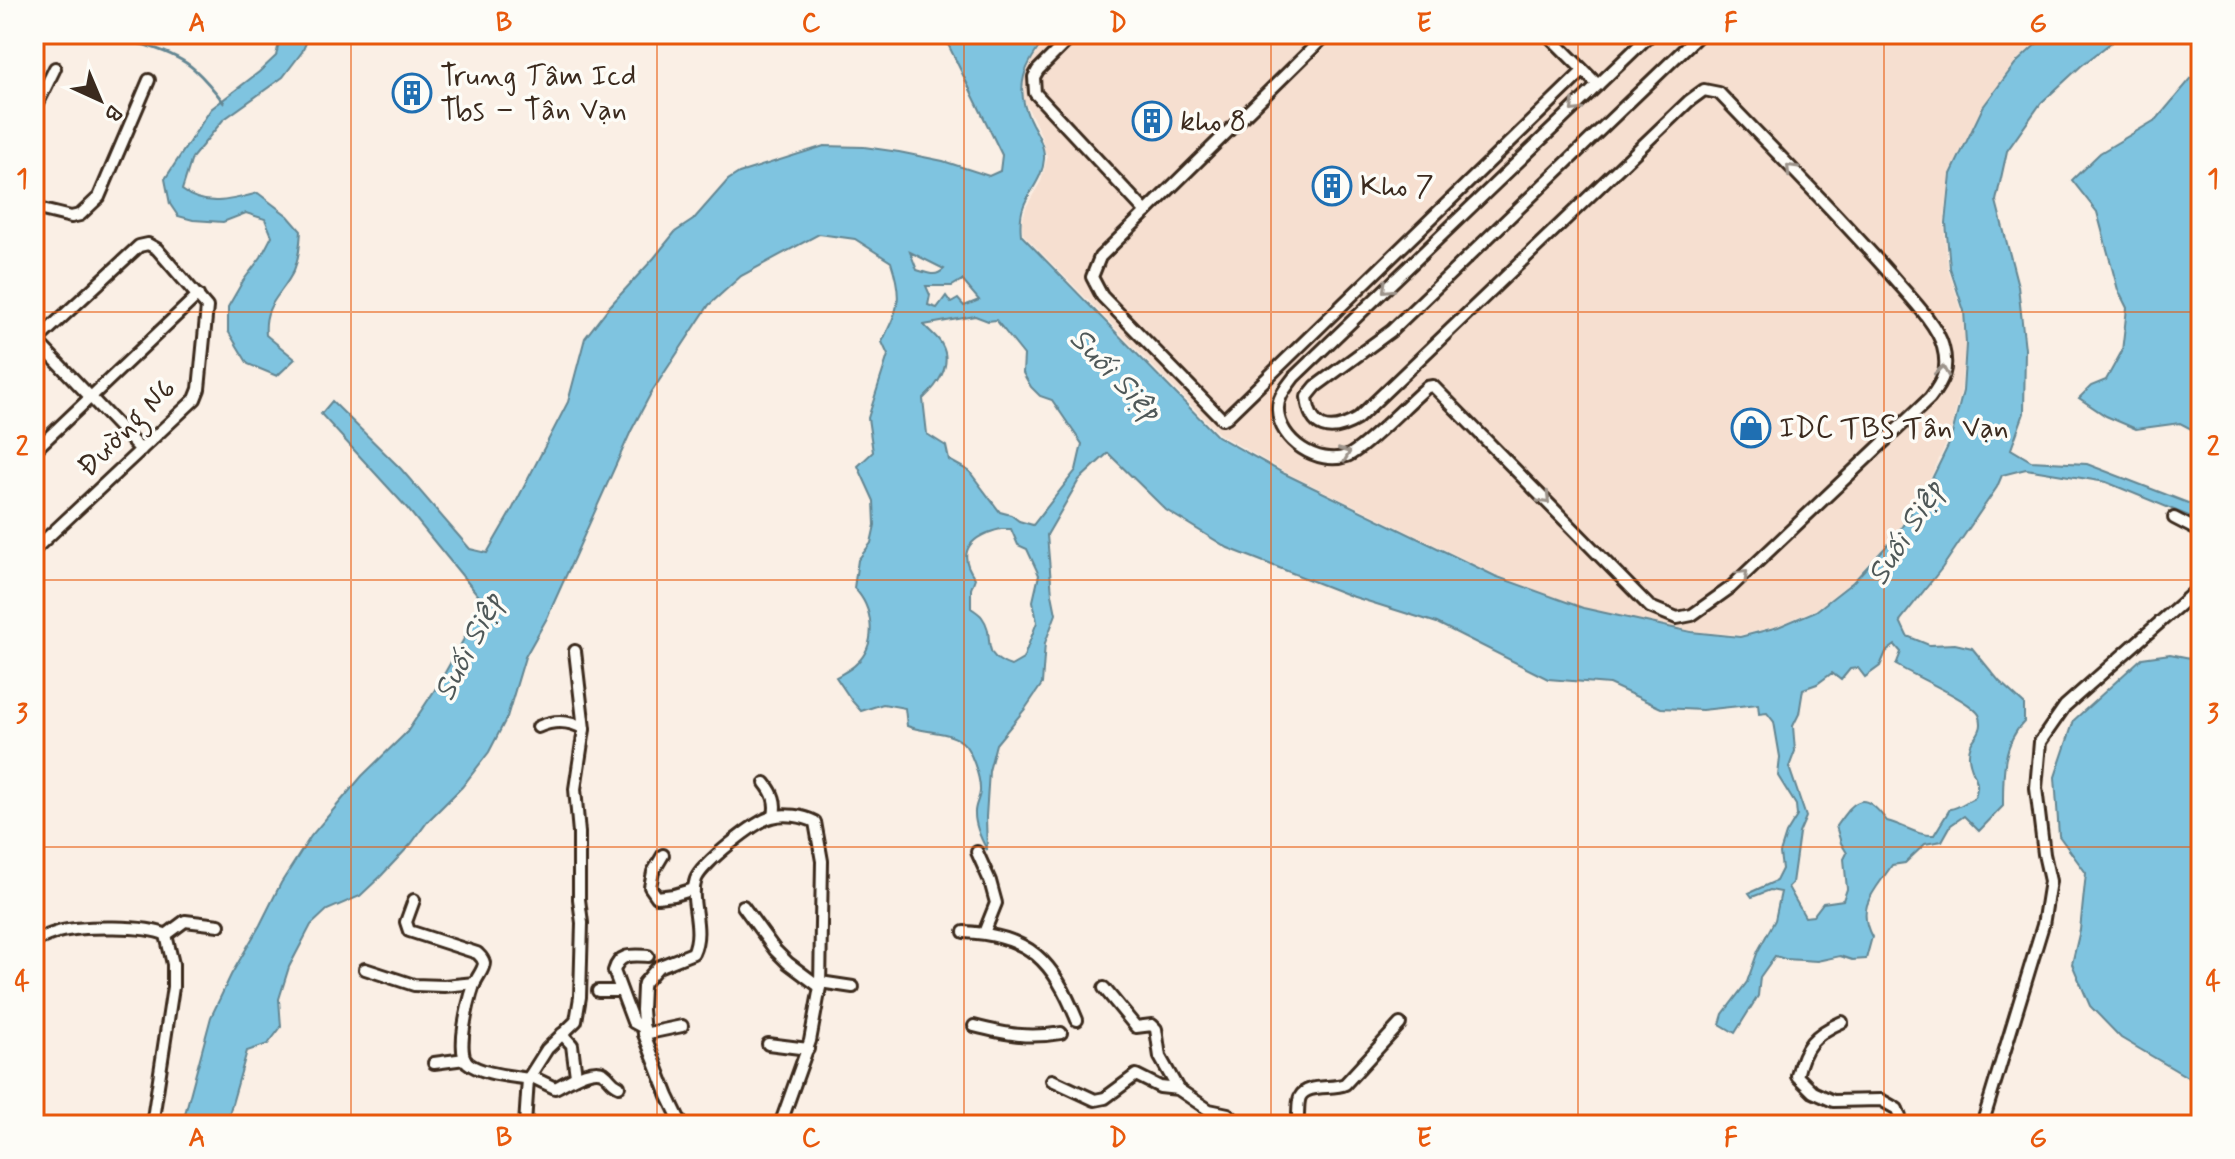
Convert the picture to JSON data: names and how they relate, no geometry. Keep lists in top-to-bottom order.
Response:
{
  "streets": {
    "street": ["Đường N6"]
  },
  "water": ["Suối Siệp"],
  "places": {
    "building": ["Trung Tâm Icd Tbs – Tân Vạn", "kho 8", "Kho 7"],
    "shop": ["IDC TBS Tân Vạn"]
  },
  "north": "bottom right",
  "grid": {
    "columns": [
      "A",
      "B",
      "C",
      "D",
      "E",
      "F",
      "G"
    ],
    "rows": [
      "1",
      "2",
      "3",
      "4"
    ]
  }
}
